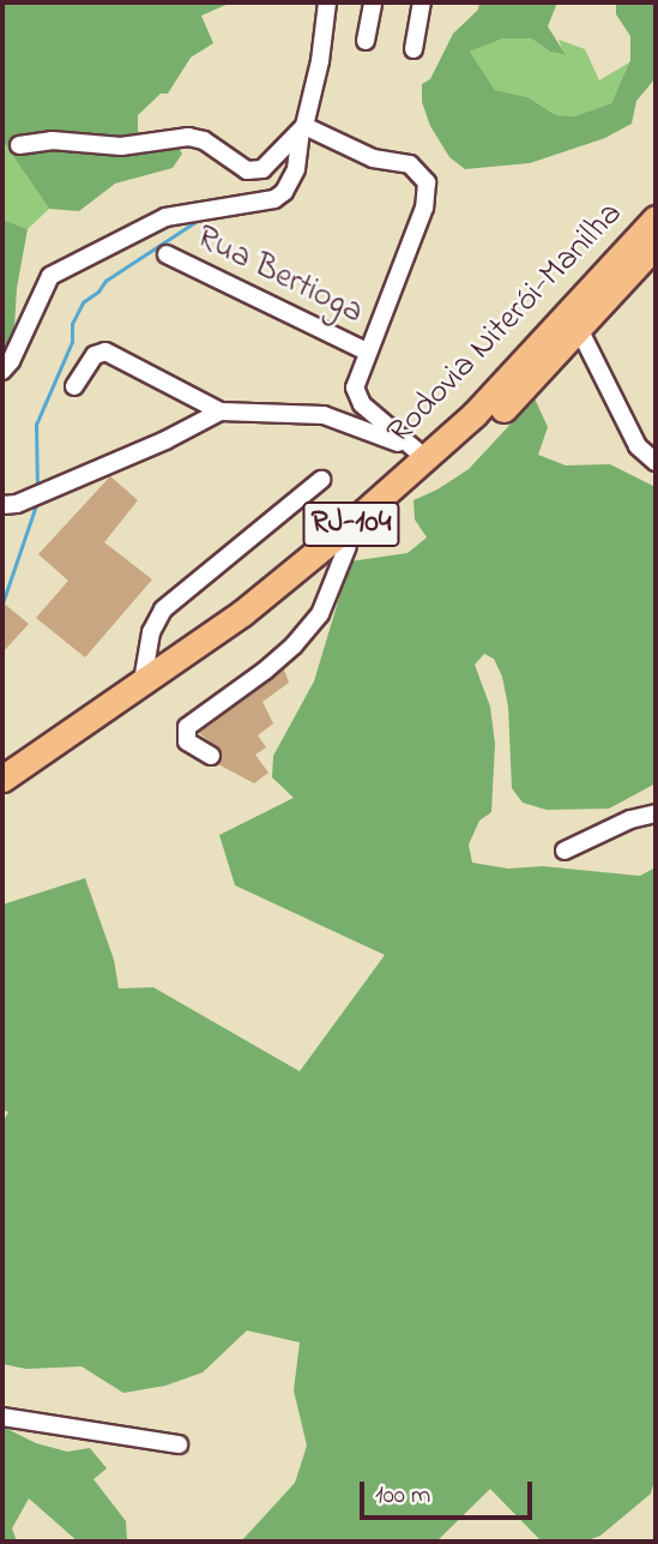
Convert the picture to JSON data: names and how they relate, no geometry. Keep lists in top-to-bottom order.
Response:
{
  "streets": {
    "highway": ["Rodovia Niterói-Manilha", "RJ-104"],
    "street": ["Rua Bertioga"]
  },
  "scale_bar": "100 m"
}
